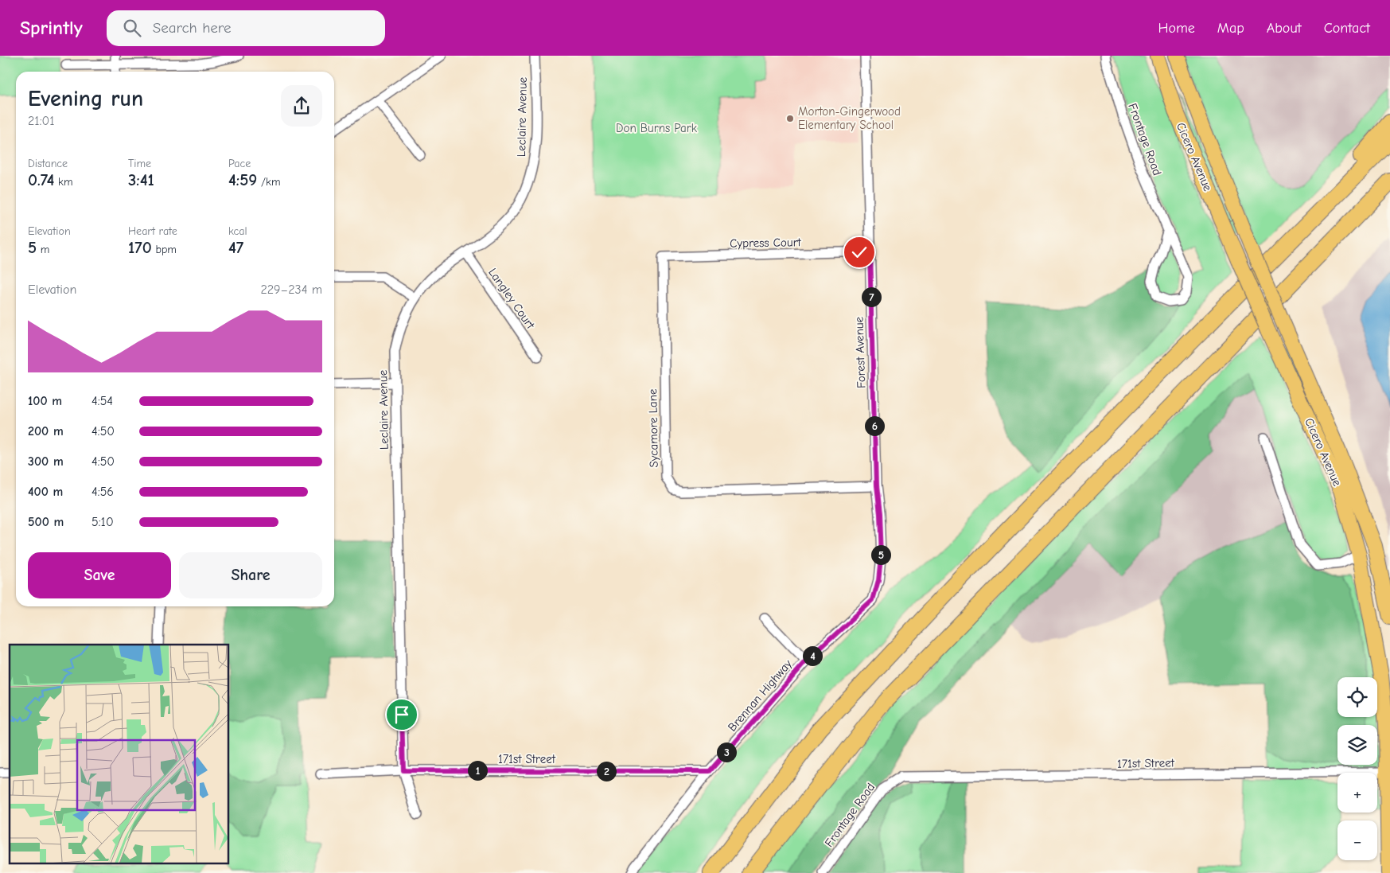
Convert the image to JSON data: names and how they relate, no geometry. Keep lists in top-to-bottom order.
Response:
{
  "streets": {
    "main road": ["Cicero Avenue"],
    "street": [
      "Leclaire Avenue",
      "Frontage Road",
      "Cypress Court",
      "Langley Court",
      "Forest Avenue",
      "Sycamore Lane",
      "Brennan Highway",
      "171st Street"
    ]
  },
  "crossings": [
    ["Leclaire Avenue", "Langley Court"],
    ["Leclaire Avenue", "171st Street"],
    ["Frontage Road", "171st Street"],
    ["Cicero Avenue", "171st Street"],
    ["Cypress Court", "Forest Avenue"],
    ["Cypress Court", "Sycamore Lane"],
    ["Forest Avenue", "Sycamore Lane"],
    ["Forest Avenue", "Brennan Highway"],
    ["Brennan Highway", "171st Street"]
  ],
  "parks": ["Don Burns Park"],
  "places": ["Morton-Gingerwood Elementary School"],
  "page": {
    "header": "Sprintly",
    "search": "Search here",
    "nav": [
      "Home",
      "Map",
      "About",
      "Contact"
    ],
    "heading": ["Evening run", "21:01"],
    "stats": [
      ["Distance", "0.74 km"],
      ["Time", "3:41"],
      ["Pace", "4:59 /km"],
      ["Elevation", "5 m"],
      ["Heart rate", "170 bpm"],
      ["kcal", "47"]
    ],
    "chart": ["Elevation", "229–234 m"],
    "pins": [
      "7",
      "6",
      "5",
      "4",
      "3",
      "1",
      "2"
    ],
    "list": [
      {
        "name": "100 m",
        "note": "4:54"
      },
      {
        "name": "200 m",
        "note": "4:50"
      },
      {
        "name": "300 m",
        "note": "4:50"
      },
      {
        "name": "400 m",
        "note": "4:56"
      },
      {
        "name": "500 m",
        "note": "5:10"
      }
    ],
    "buttons": ["Save", "Share"],
    "map_buttons": ["+", "−"]
  }
}
